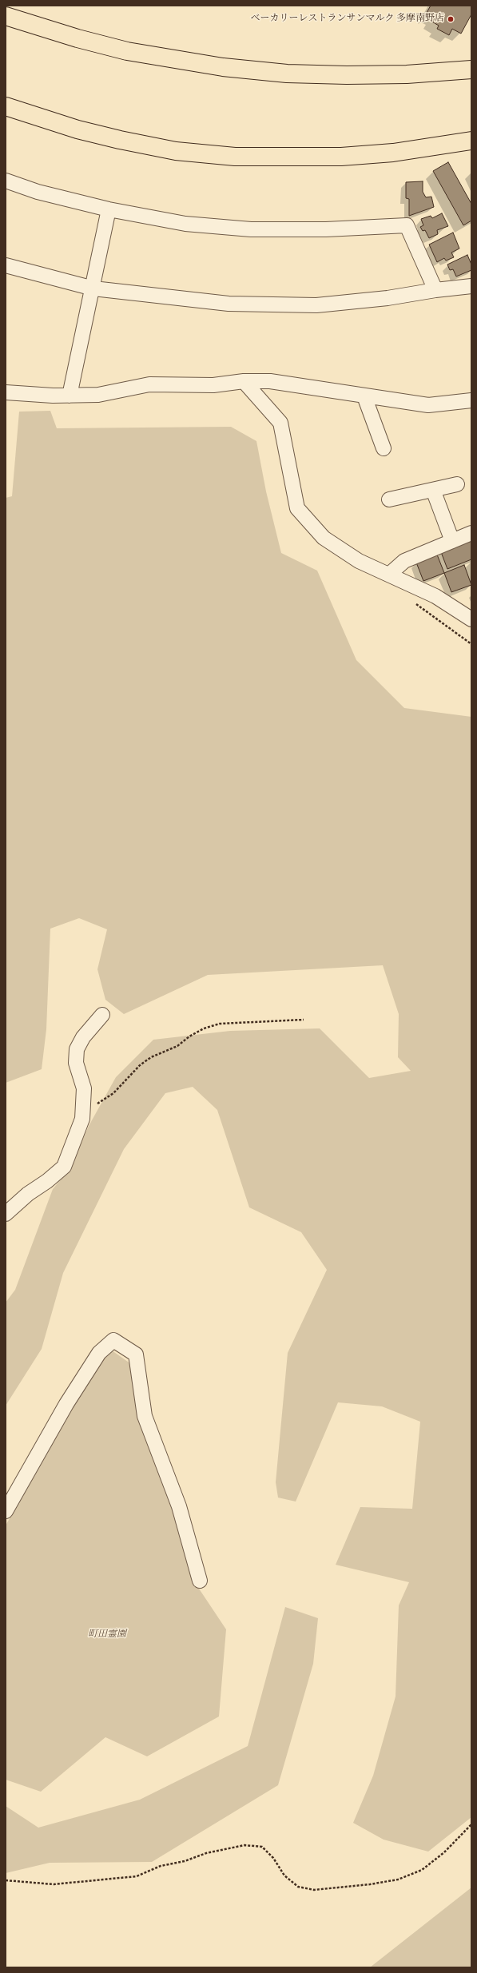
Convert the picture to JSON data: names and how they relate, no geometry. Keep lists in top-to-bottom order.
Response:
{
  "parks": ["町田霊園"],
  "places": ["ベーカリーレストランサンマルク 多摩南野店"]
}
